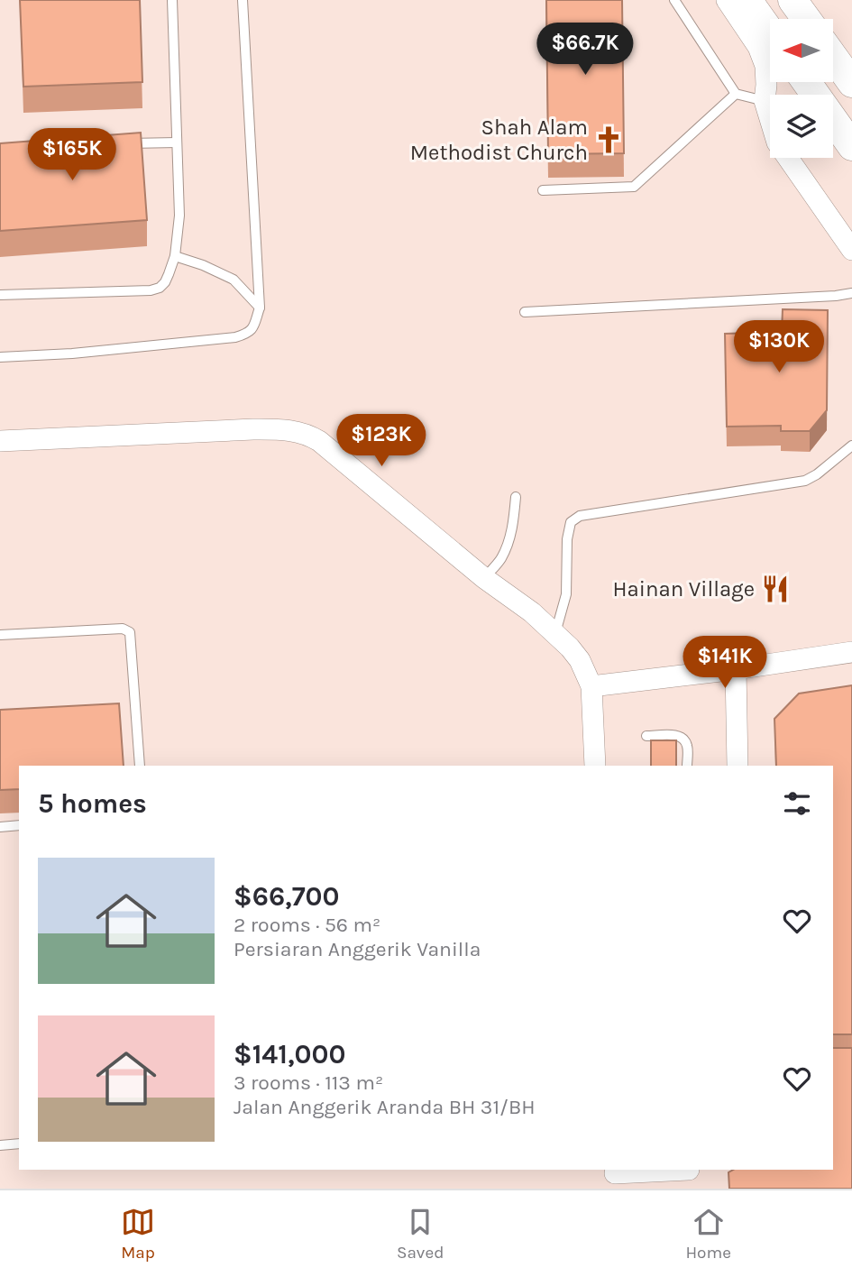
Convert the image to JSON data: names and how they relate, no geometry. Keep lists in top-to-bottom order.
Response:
{
  "places": {
    "church": ["Shah Alam Methodist Church"],
    "restaurant": ["Hainan Village"]
  },
  "north": "left",
  "page": {
    "price": [
      "$66.7K",
      "$165K",
      "$130K",
      "$123K",
      "$141K"
    ],
    "heading": "5 homes",
    "list": [
      {
        "name": "$66,700",
        "note": "2 rooms · 56 m² · Persiaran Anggerik Vanilla"
      },
      {
        "name": "$141,000",
        "note": "3 rooms · 113 m² · Jalan Anggerik Aranda BH 31/BH"
      }
    ],
    "tabs": ["Map", "Saved", "Home"]
  }
}
